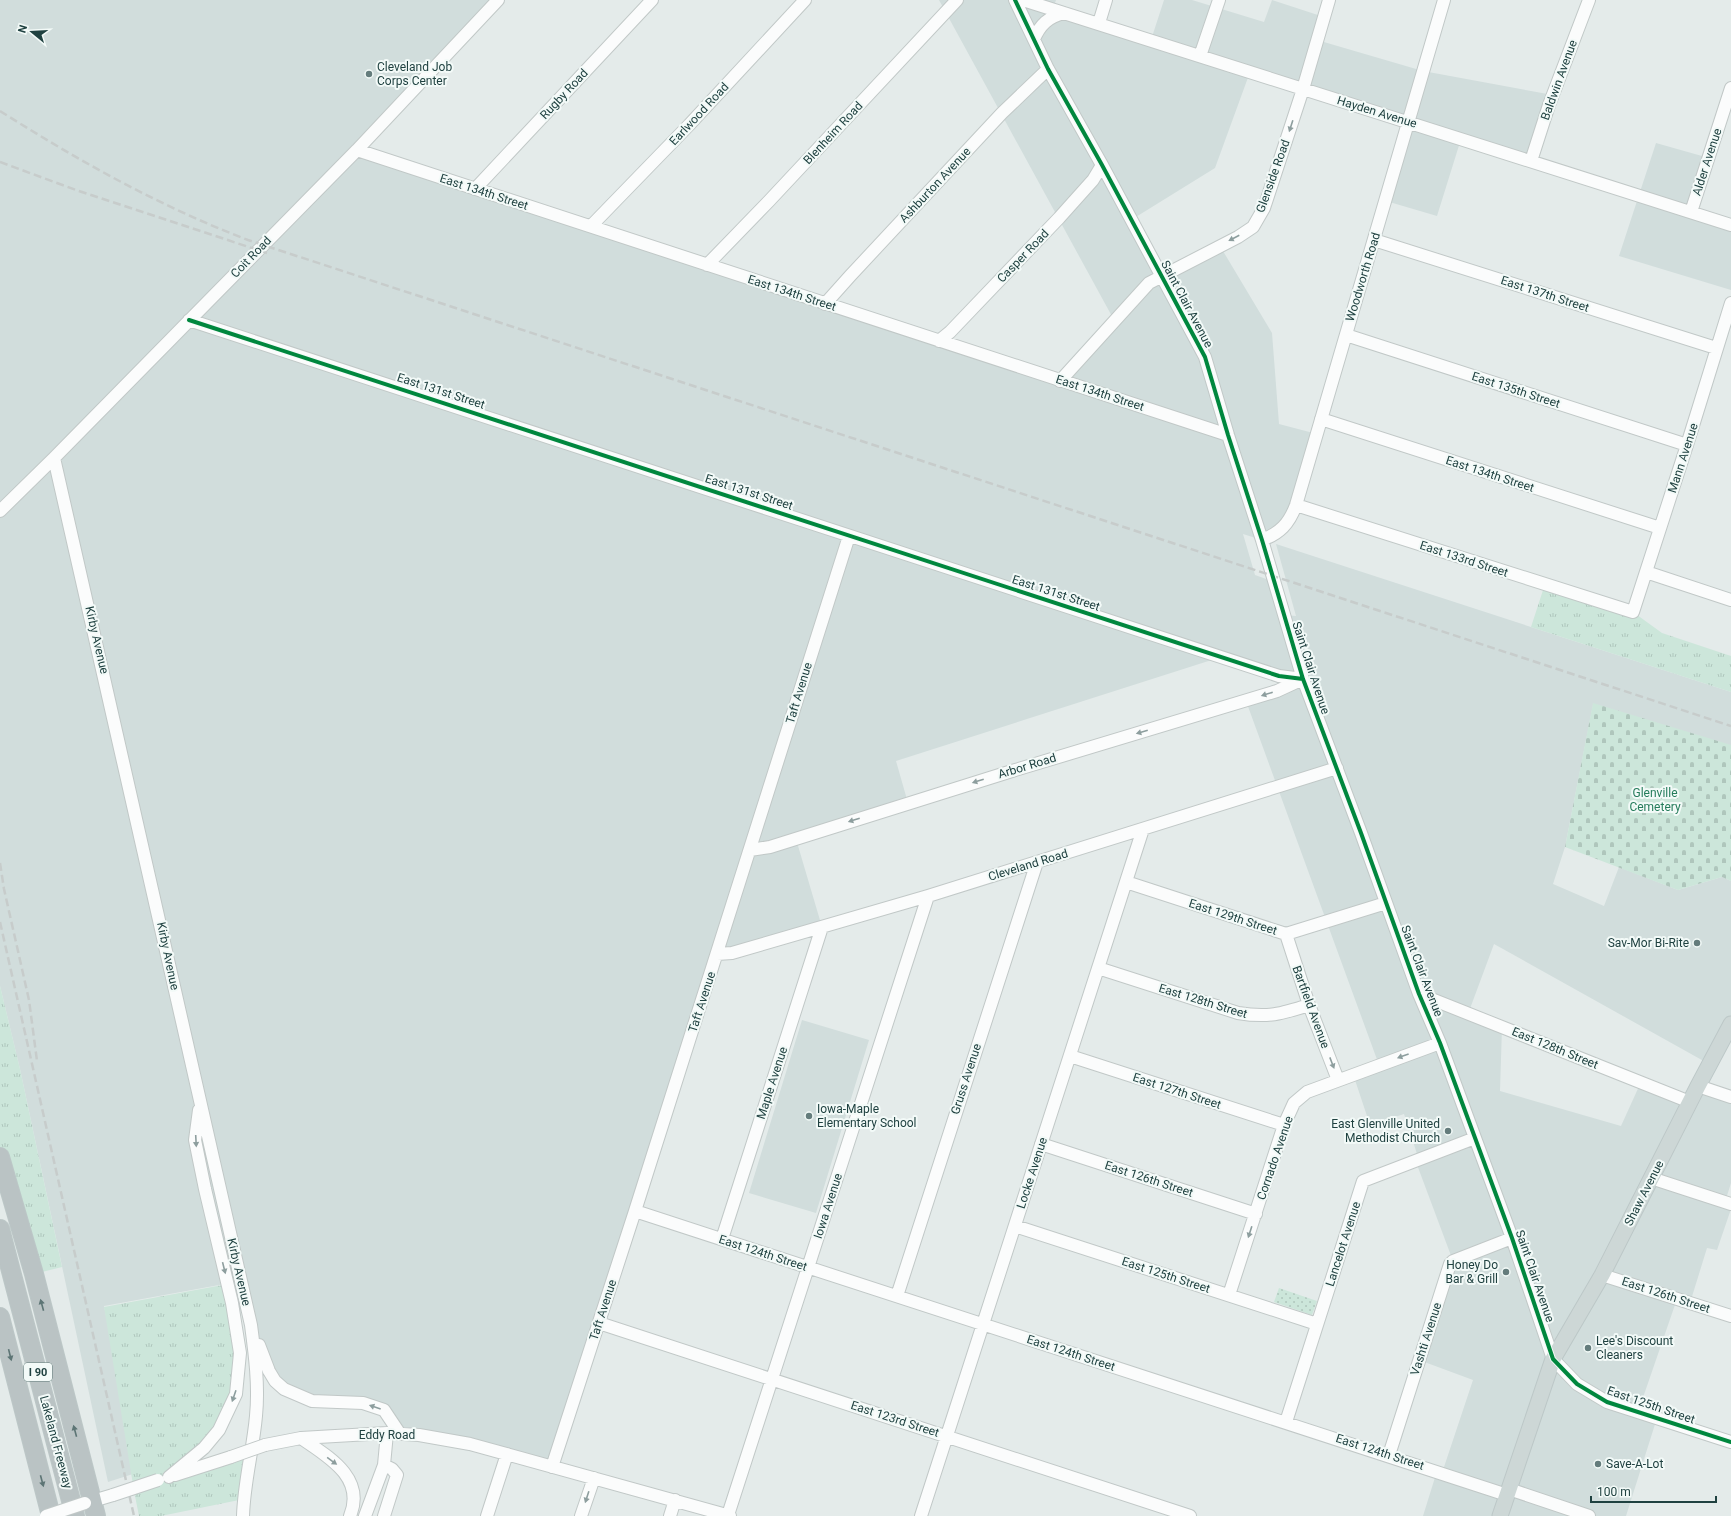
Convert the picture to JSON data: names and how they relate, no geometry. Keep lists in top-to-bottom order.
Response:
{
  "streets": {
    "highway": ["I 90", "Lakeland Freeway"],
    "main road": ["Shaw Avenue"],
    "street": [
      "Baldwin Avenue",
      "Rugby Road",
      "Hayden Avenue",
      "Earlwood Road",
      "Blenheim Road",
      "Alder Avenue",
      "Glenside Road",
      "Ashburton Avenue",
      "East 134th Street",
      "Casper Road",
      "Coit Road",
      "Woodworth Road",
      "East 137th Street",
      "Saint Clair Avenue",
      "East 135th Street",
      "East 131st Street",
      "Mann Avenue",
      "East 133rd Street",
      "Kirby Avenue",
      "Taft Avenue",
      "Arbor Road",
      "Cleveland Road",
      "East 129th Street",
      "East 128th Street",
      "Bartfield Avenue",
      "Gruss Avenue",
      "Maple Avenue",
      "East 127th Street",
      "Cornado Avenue",
      "Locke Avenue",
      "East 126th Street",
      "Iowa Avenue",
      "Lancelot Avenue",
      "East 124th Street",
      "East 125th Street",
      "Vashti Avenue",
      "East 123rd Street",
      "Eddy Road"
    ]
  },
  "crossings": [
    ["Baldwin Avenue", "Hayden Avenue"],
    ["Rugby Road", "East 134th Street"],
    ["Hayden Avenue", "Alder Avenue"],
    ["Hayden Avenue", "Glenside Road"],
    ["Hayden Avenue", "Woodworth Road"],
    ["Earlwood Road", "East 134th Street"],
    ["Blenheim Road", "East 134th Street"],
    ["Glenside Road", "East 134th Street"],
    ["Glenside Road", "Saint Clair Avenue"],
    ["Ashburton Avenue", "East 134th Street"],
    ["Ashburton Avenue", "Saint Clair Avenue"],
    ["East 134th Street", "Casper Road"],
    ["East 134th Street", "Coit Road"],
    ["East 134th Street", "Woodworth Road"],
    ["East 134th Street", "Saint Clair Avenue"],
    ["East 134th Street", "Mann Avenue"],
    ["Casper Road", "Saint Clair Avenue"],
    ["Coit Road", "East 131st Street"],
    ["Coit Road", "Kirby Avenue"],
    ["Woodworth Road", "East 137th Street"],
    ["Woodworth Road", "Saint Clair Avenue"],
    ["Woodworth Road", "East 135th Street"],
    ["Woodworth Road", "East 133rd Street"],
    ["East 137th Street", "Mann Avenue"],
    ["Saint Clair Avenue", "East 131st Street"],
    ["Saint Clair Avenue", "Arbor Road"],
    ["Saint Clair Avenue", "Cleveland Road"],
    ["Saint Clair Avenue", "East 129th Street"],
    ["Saint Clair Avenue", "East 128th Street"],
    ["Saint Clair Avenue", "Cornado Avenue"],
    ["Saint Clair Avenue", "Shaw Avenue"],
    ["Saint Clair Avenue", "Lancelot Avenue"],
    ["Saint Clair Avenue", "East 125th Street"],
    ["Saint Clair Avenue", "Vashti Avenue"],
    ["East 135th Street", "Mann Avenue"],
    ["East 131st Street", "Taft Avenue"],
    ["East 131st Street", "Arbor Road"],
    ["Mann Avenue", "East 133rd Street"],
    ["Taft Avenue", "Arbor Road"],
    ["Taft Avenue", "Cleveland Road"],
    ["Taft Avenue", "East 124th Street"],
    ["Taft Avenue", "East 123rd Street"],
    ["Taft Avenue", "Eddy Road"],
    ["Cleveland Road", "Gruss Avenue"],
    ["Cleveland Road", "Maple Avenue"],
    ["Cleveland Road", "Locke Avenue"],
    ["Cleveland Road", "Iowa Avenue"],
    ["East 129th Street", "Bartfield Avenue"],
    ["East 129th Street", "Locke Avenue"],
    ["East 128th Street", "Bartfield Avenue"],
    ["East 128th Street", "Locke Avenue"],
    ["East 128th Street", "Shaw Avenue"],
    ["Bartfield Avenue", "Cornado Avenue"],
    ["Gruss Avenue", "East 124th Street"],
    ["Maple Avenue", "East 124th Street"],
    ["East 127th Street", "Cornado Avenue"],
    ["East 127th Street", "Locke Avenue"],
    ["Cornado Avenue", "East 126th Street"],
    ["Cornado Avenue", "East 125th Street"],
    ["Locke Avenue", "East 126th Street"],
    ["Locke Avenue", "East 124th Street"],
    ["Locke Avenue", "East 125th Street"],
    ["Locke Avenue", "East 123rd Street"],
    ["East 126th Street", "Shaw Avenue"],
    ["Shaw Avenue", "East 125th Street"],
    ["Iowa Avenue", "East 124th Street"],
    ["Iowa Avenue", "East 123rd Street"],
    ["Iowa Avenue", "Eddy Road"],
    ["Lancelot Avenue", "East 124th Street"],
    ["Lancelot Avenue", "East 125th Street"],
    ["East 124th Street", "Vashti Avenue"],
    ["Eddy Road", "Lakeland Freeway"]
  ],
  "one_way": [
    "Glenside Road",
    "Arbor Road",
    "Bartfield Avenue",
    "Cornado Avenue"
  ],
  "parks": ["Glenville Cemetery"],
  "places": [
    "Cleveland Job Corps Center",
    "Sav-Mor Bi-Rite",
    "Iowa-Maple Elementary School",
    "East Glenville United Methodist Church",
    "Honey Do Bar & Grill",
    "Lee's Discount Cleaners",
    "Save-A-Lot"
  ],
  "scale_bar": "100 m",
  "north": "left"
}
